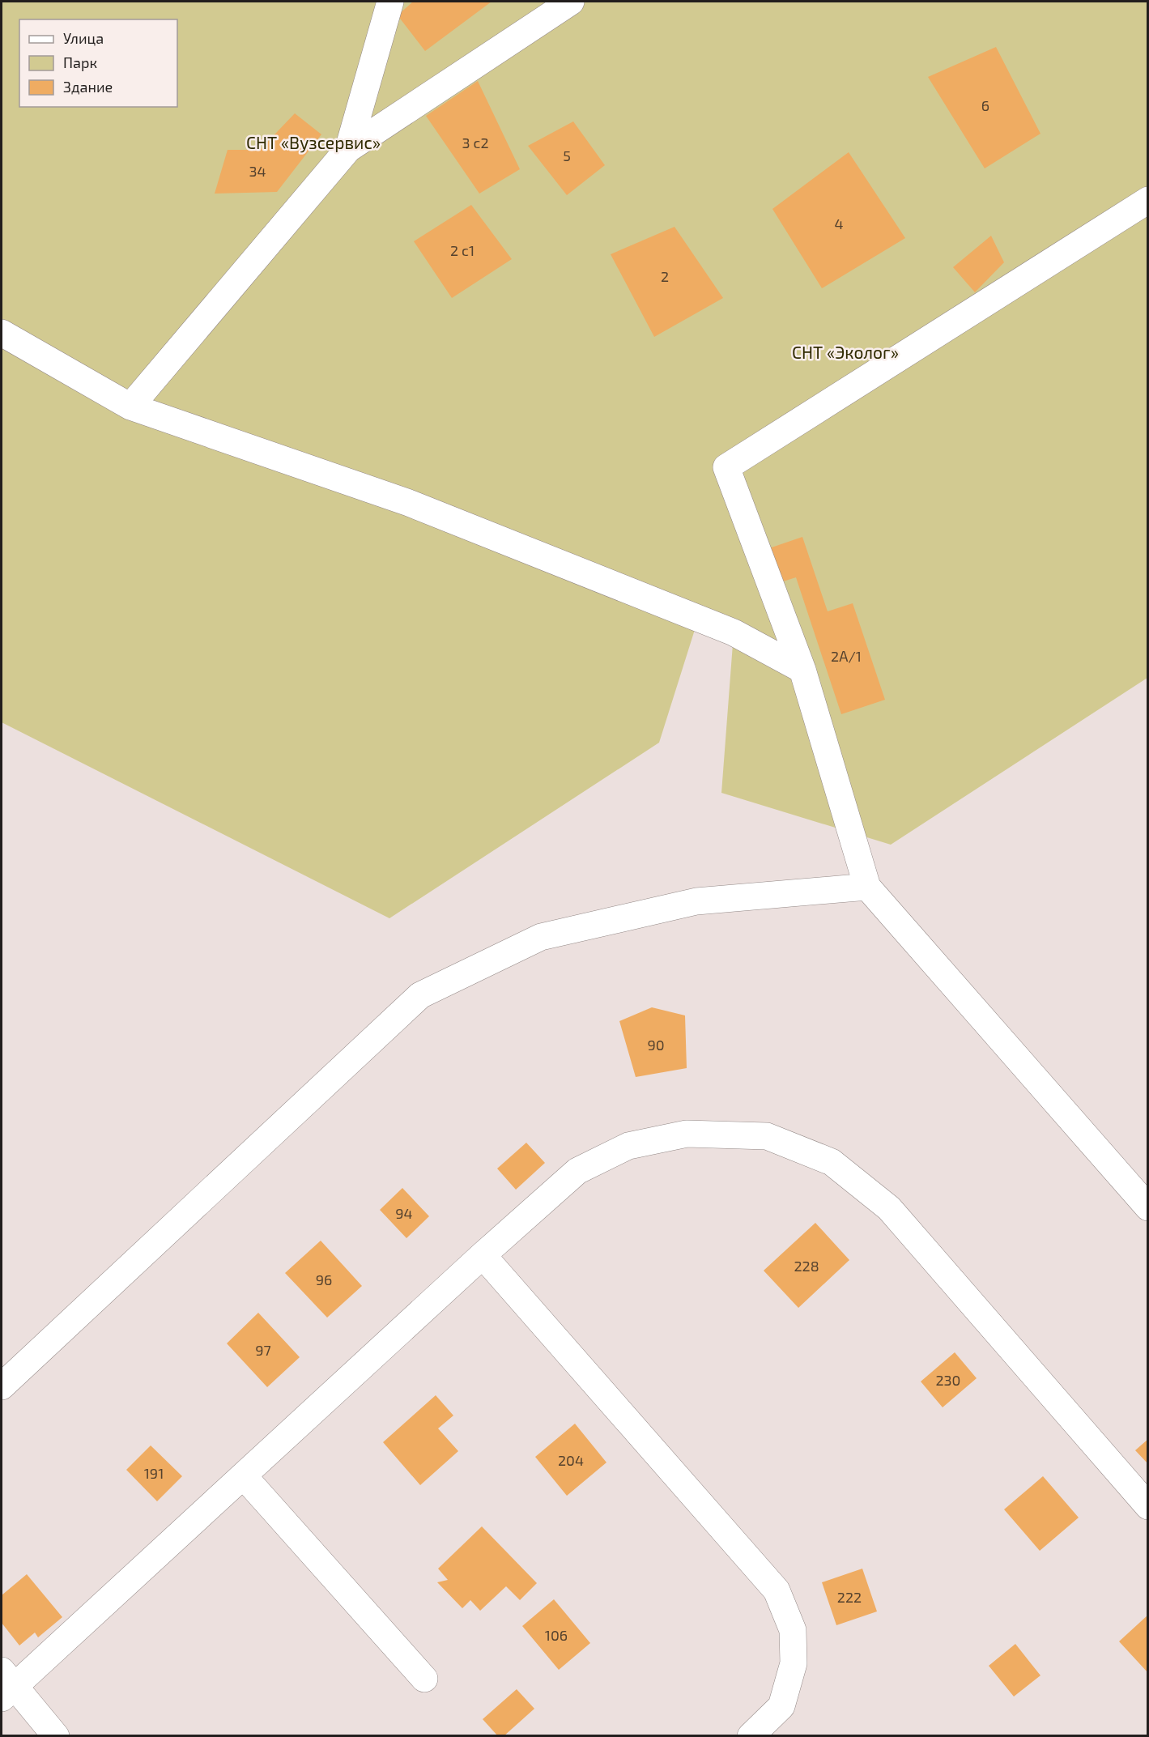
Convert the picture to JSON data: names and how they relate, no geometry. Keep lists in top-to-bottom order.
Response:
{
  "parks": ["СНТ «Вузсервис»", "СНТ «Эколог»"],
  "house_numbers": [
    "6",
    "3 с2",
    "5",
    "34",
    "4",
    "2 с1",
    "2",
    "2А/1",
    "90",
    "94",
    "228",
    "96",
    "97",
    "230",
    "204",
    "191",
    "222",
    "106"
  ],
  "legend": ["Улица", "Парк", "Здание"]
}
